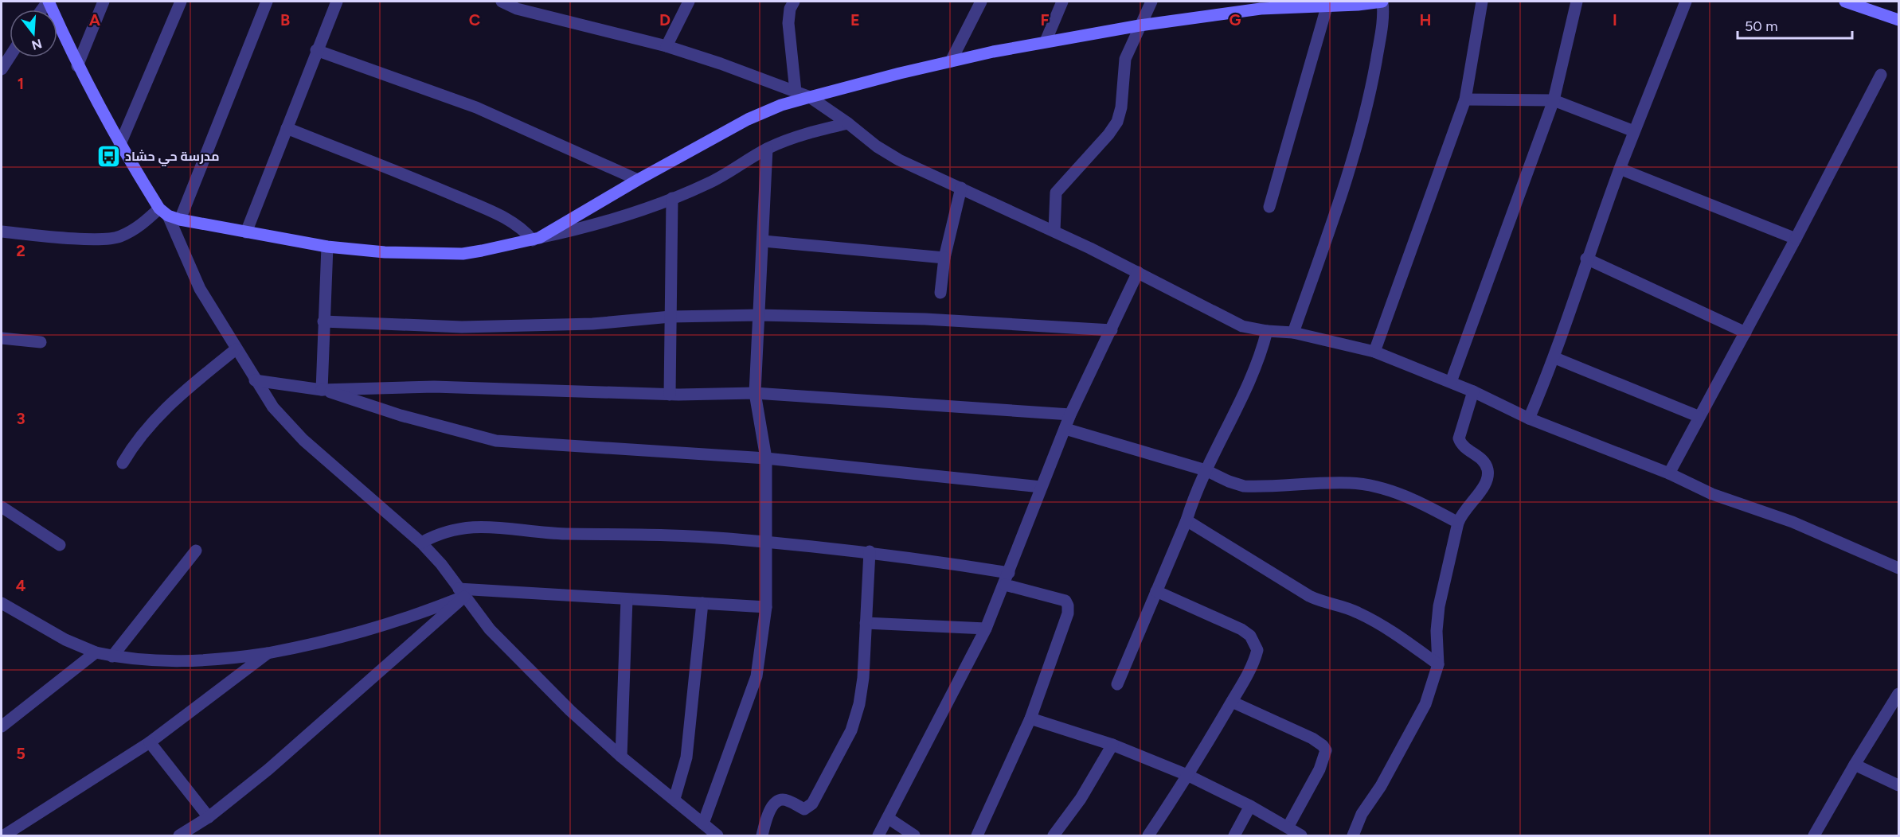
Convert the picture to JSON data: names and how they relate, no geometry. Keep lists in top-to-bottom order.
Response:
{
  "places": {
    "bus stop": ["مدرسة حي حشاد"]
  },
  "scale_bar": "50 m",
  "north": "bottom",
  "grid": {
    "columns": [
      "A",
      "B",
      "C",
      "D",
      "E",
      "F",
      "G",
      "H",
      "I"
    ],
    "rows": [
      "1",
      "2",
      "3",
      "4",
      "5"
    ]
  }
}
